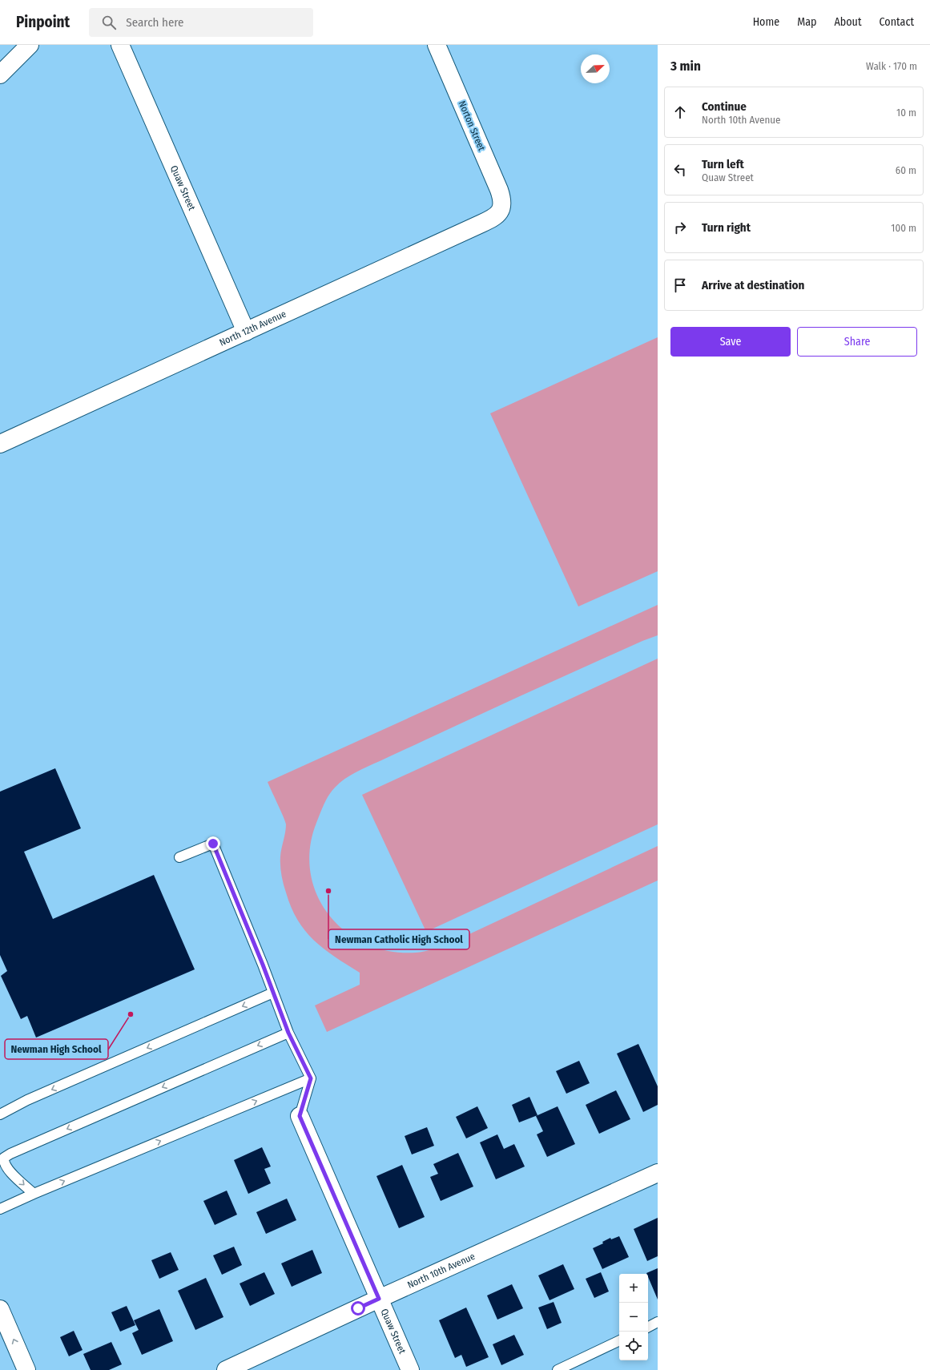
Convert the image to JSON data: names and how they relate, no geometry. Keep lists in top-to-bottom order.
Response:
{
  "streets": {
    "street": [
      "Norton Street",
      "Quaw Street",
      "North 12th Avenue",
      "North 10th Avenue"
    ]
  },
  "crossings": [
    ["Norton Street", "North 12th Avenue"],
    ["Quaw Street", "North 12th Avenue"],
    ["Quaw Street", "North 10th Avenue"]
  ],
  "places": ["Newman Catholic High School", "Newman High School"],
  "north": "top right",
  "page": {
    "header": "Pinpoint",
    "search": "Search here",
    "nav": [
      "Home",
      "Map",
      "About",
      "Contact"
    ],
    "heading": ["3 min", "Walk · 170 m"],
    "list": [
      ["Continue", "North 10th Avenue", "10 m"],
      ["Turn left", "Quaw Street", "60 m"],
      ["Turn right", "100 m"],
      "Arrive at destination"
    ],
    "buttons": ["Save", "Share"],
    "map_buttons": ["+", "−"]
  }
}
